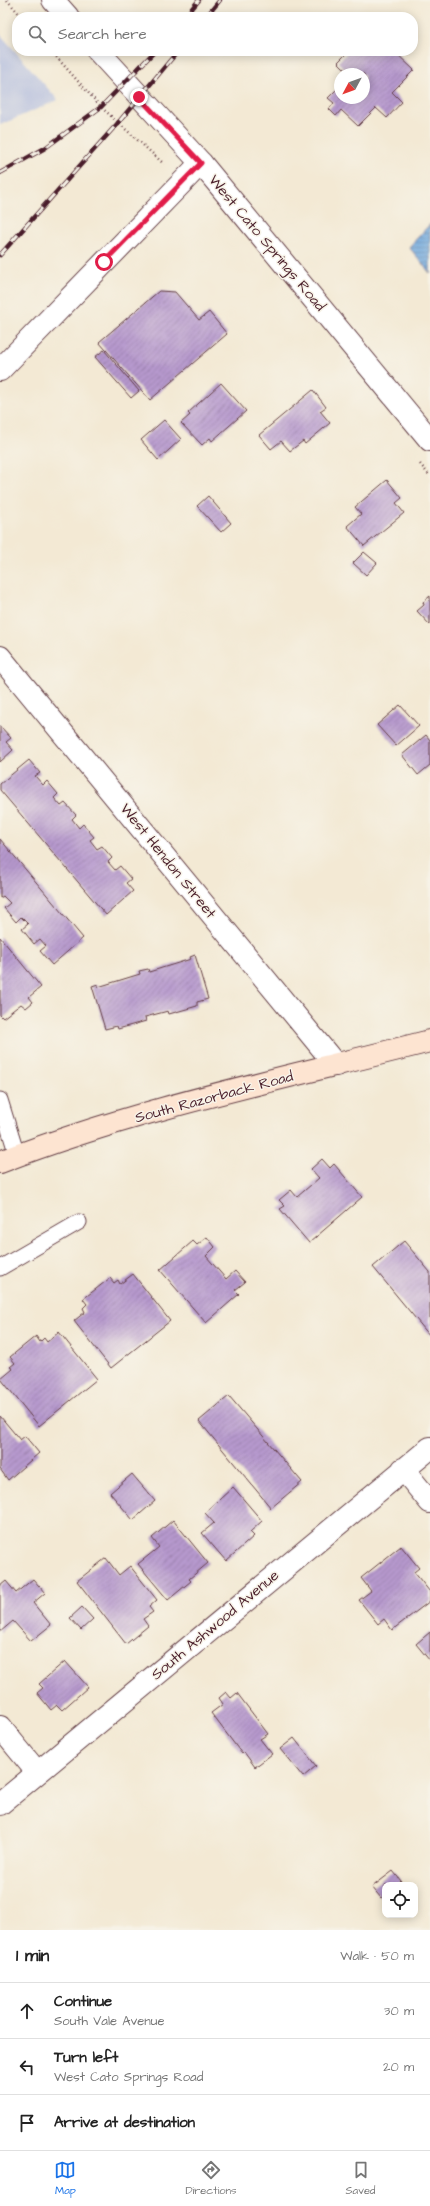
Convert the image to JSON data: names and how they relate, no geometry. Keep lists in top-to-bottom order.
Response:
{
  "streets": {
    "main road": ["South Razorback Road"],
    "street": ["West Cato Springs Road", "West Hendon Street", "South Ashwood Avenue"]
  },
  "crossings": [
    ["West Hendon Street", "South Razorback Road"]
  ],
  "north": "bottom left",
  "page": {
    "search": "Search here",
    "heading": ["1 min", "Walk · 50 m"],
    "list": [
      ["Continue", "South Vale Avenue", "30 m"],
      ["Turn left", "West Cato Springs Road", "20 m"],
      "Arrive at destination"
    ],
    "nav": ["Map", "Directions", "Saved"]
  }
}
